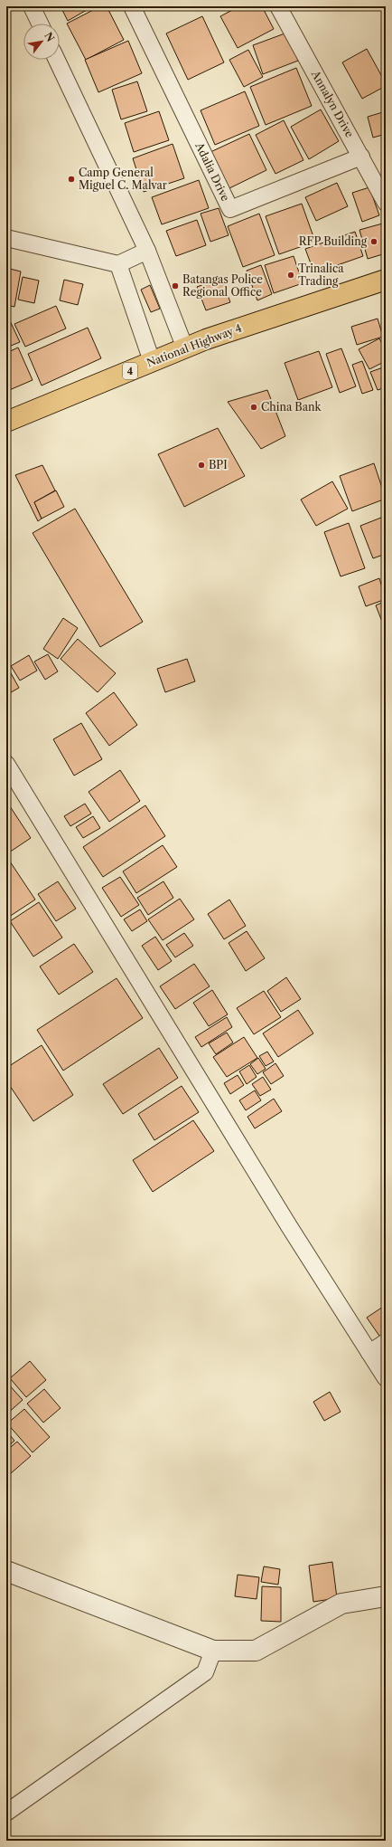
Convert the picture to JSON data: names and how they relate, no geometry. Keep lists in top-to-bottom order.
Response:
{
  "streets": {
    "main road": ["National Highway 4", "4"],
    "street": ["Annalyn Drive", "Adalia Drive"]
  },
  "crossings": [
    ["Annalyn Drive", "Adalia Drive"]
  ],
  "places": [
    "Camp General Miguel C. Malvar",
    "RFP Building",
    "Trinalica Trading",
    "Batangas Police Regional Office",
    "China Bank",
    "BPI"
  ],
  "north": "top right"
}
